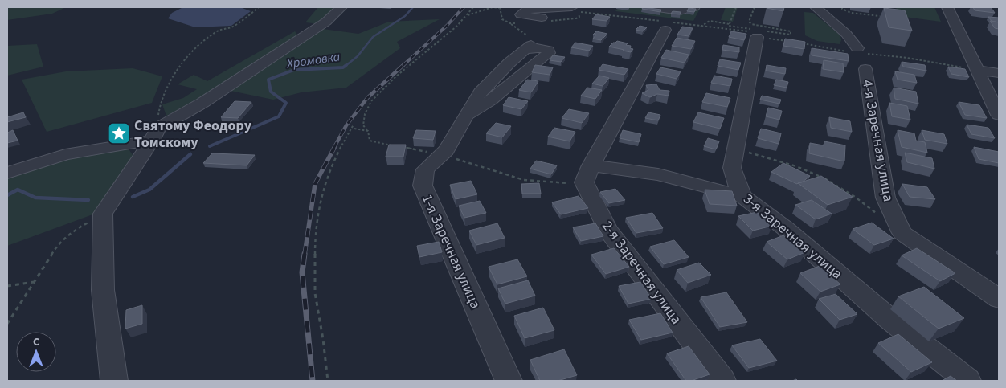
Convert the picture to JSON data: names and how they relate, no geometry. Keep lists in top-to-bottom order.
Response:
{
  "streets": {
    "street": [
      "4-я Заречная улица",
      "3-я Заречная улица",
      "1-я Заречная улица",
      "2-я Заречная улица"
    ]
  },
  "crossings": [
    ["4-я Заречная улица", "3-я Заречная улица"]
  ],
  "water": ["Хромовка"],
  "places": {
    "place": ["Святому Феодору Томскому"]
  },
  "north": "top"
}
